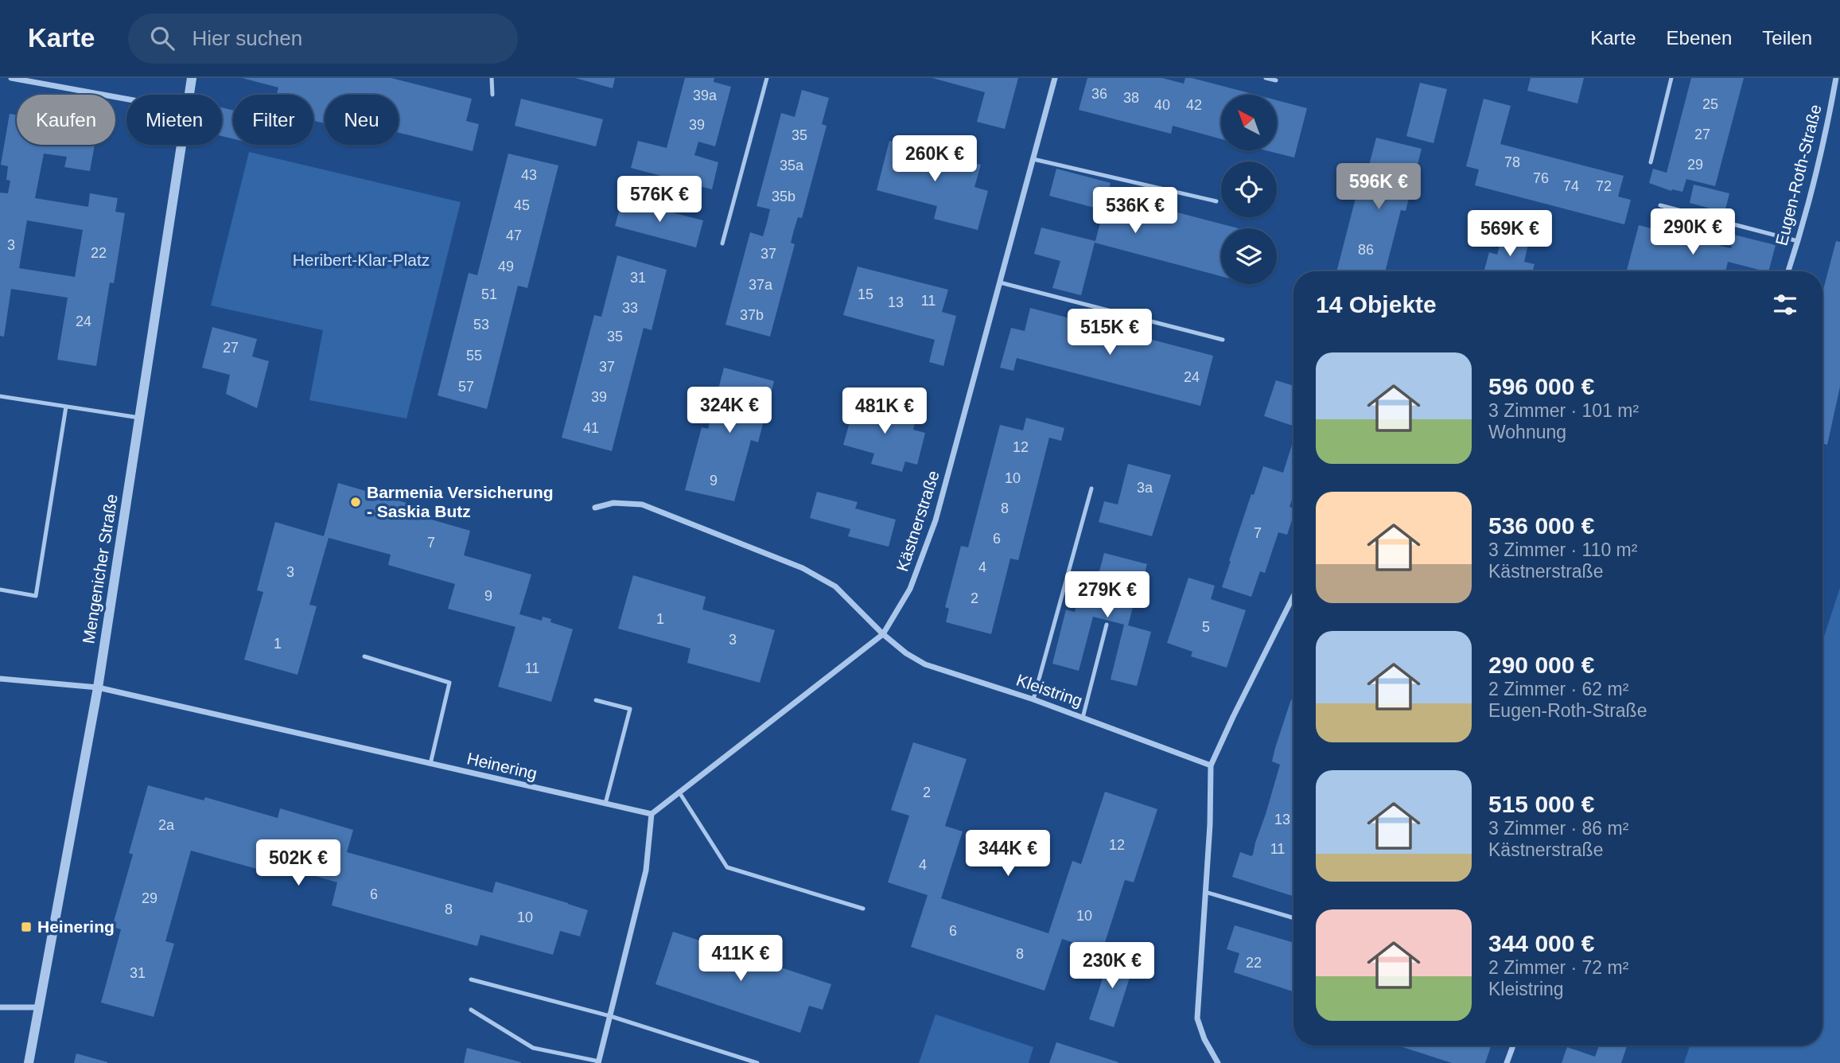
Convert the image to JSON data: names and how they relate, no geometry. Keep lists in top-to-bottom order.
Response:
{
  "streets": {
    "street": [
      "Eugen-Roth-Straße",
      "Kästnerstraße",
      "Mengenicher Straße",
      "Kleistring",
      "Heinering"
    ]
  },
  "crossings": [
    ["Kästnerstraße", "Kleistring"],
    ["Mengenicher Straße", "Heinering"]
  ],
  "parks": ["Heribert-Klar-Platz"],
  "places": {
    "other": ["Barmenia Versicherung - Saskia Butz"],
    "transit": ["Heinering"]
  },
  "house_numbers": [
    "36",
    "39a",
    "38",
    "25",
    "40",
    "42",
    "39",
    "27",
    "35",
    "78",
    "29",
    "35a",
    "43",
    "76",
    "74",
    "72",
    "35b",
    "45",
    "47",
    "3",
    "86",
    "22",
    "37",
    "49",
    "31",
    "37a",
    "51",
    "15",
    "11",
    "13",
    "33",
    "37b",
    "24",
    "53",
    "35",
    "27",
    "55",
    "37",
    "24",
    "57",
    "39",
    "41",
    "12",
    "10",
    "9",
    "3a",
    "8",
    "7",
    "6",
    "7",
    "4",
    "3",
    "9",
    "2",
    "1",
    "5",
    "3",
    "1",
    "11",
    "2",
    "13",
    "2a",
    "12",
    "11",
    "4",
    "6",
    "29",
    "8",
    "10",
    "10",
    "6",
    "8",
    "22",
    "31"
  ],
  "north": "top left",
  "page": {
    "header": "Karte",
    "search": "Hier suchen",
    "nav": ["Karte", "Ebenen", "Teilen"],
    "chip": [
      "Kaufen",
      "Mieten",
      "Filter",
      "Neu"
    ],
    "price": [
      "260K €",
      "596K €",
      "576K €",
      "536K €",
      "290K €",
      "569K €",
      "515K €",
      "324K €",
      "481K €",
      "279K €",
      "344K €",
      "502K €",
      "411K €",
      "230K €"
    ],
    "heading": "14 Objekte",
    "list": [
      {
        "name": "596 000 €",
        "note": "3 Zimmer · 101 m² · Wohnung"
      },
      {
        "name": "536 000 €",
        "note": "3 Zimmer · 110 m² · Kästnerstraße"
      },
      {
        "name": "290 000 €",
        "note": "2 Zimmer · 62 m² · Eugen-Roth-Straße"
      },
      {
        "name": "515 000 €",
        "note": "3 Zimmer · 86 m² · Kästnerstraße"
      },
      {
        "name": "344 000 €",
        "note": "2 Zimmer · 72 m² · Kleistring"
      }
    ]
  }
}
